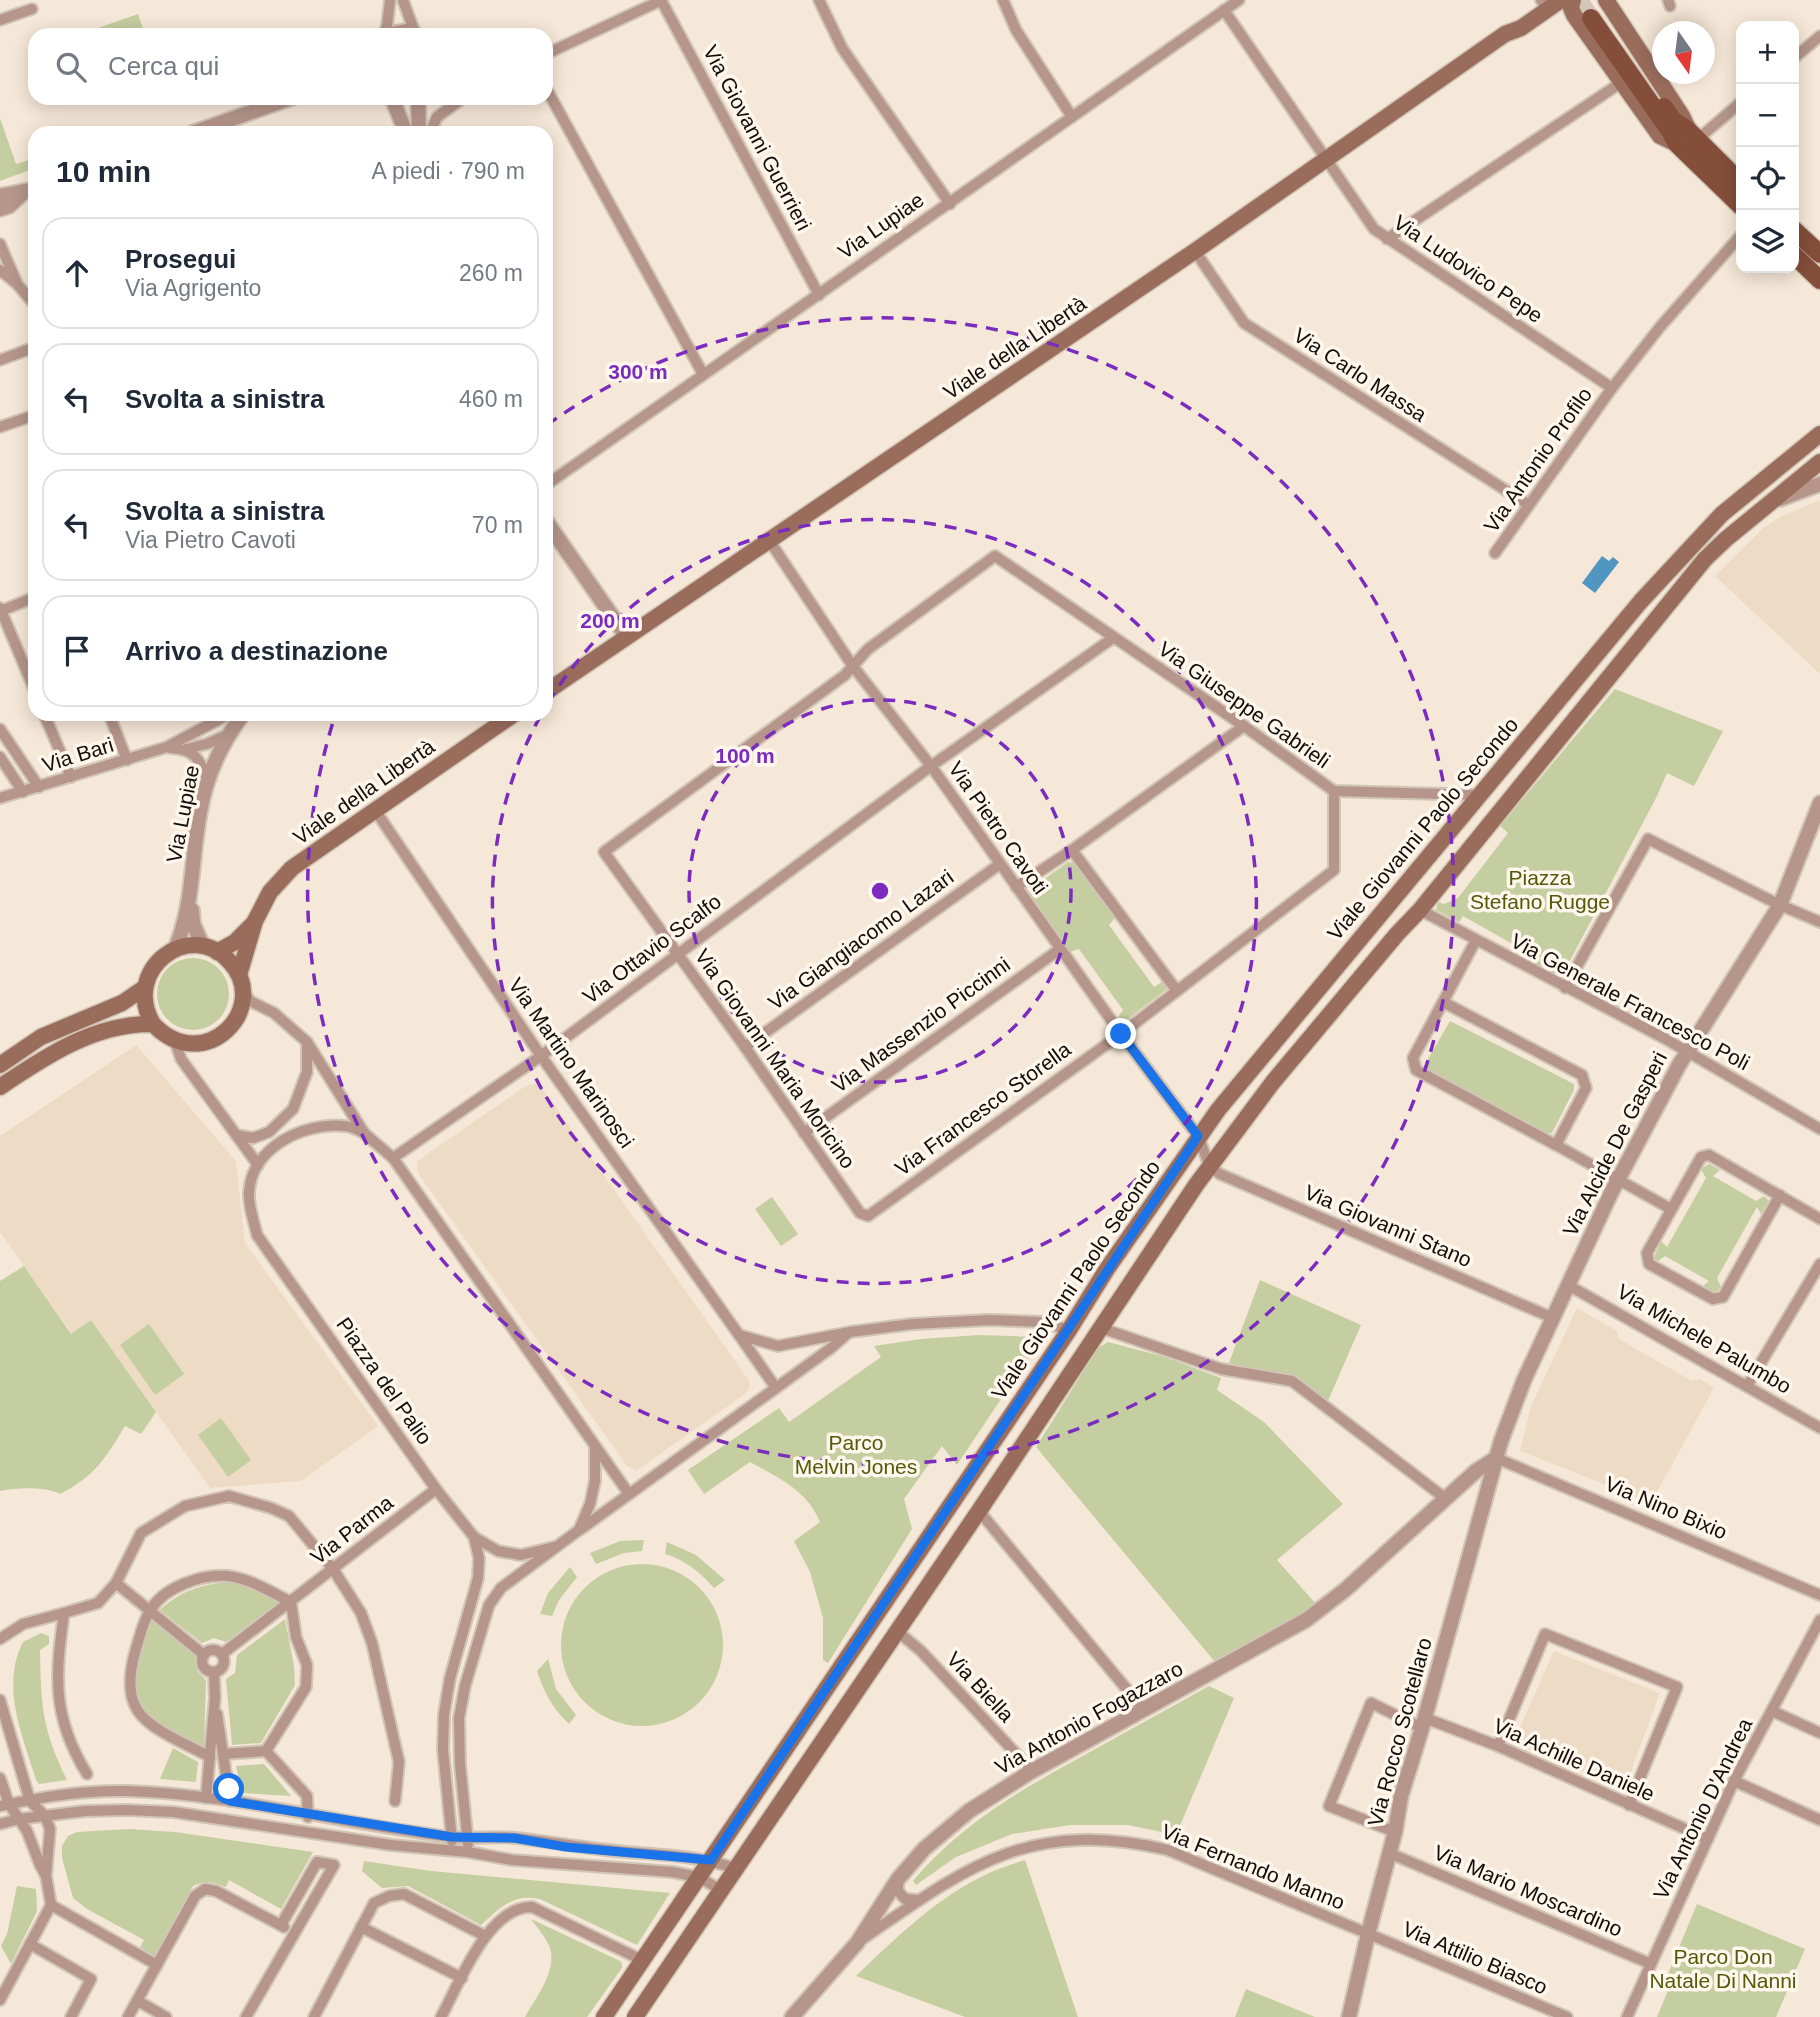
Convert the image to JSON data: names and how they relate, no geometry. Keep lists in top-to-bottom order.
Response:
{
  "streets": {
    "main road": ["Viale della Libertà", "Viale Giovanni Paolo Secondo"],
    "street": [
      "Via Giovanni Guerrieri",
      "Via Lupiae",
      "Via Ludovico Pepe",
      "Via Carlo Massa",
      "Via Antonio Profilo",
      "Via Giuseppe Gabrieli",
      "Via Bari",
      "Via Pietro Cavoti",
      "Via Giangiacomo Lazari",
      "Via Ottavio Scalfo",
      "Via Generale Francesco Poli",
      "Via Massenzio Piccinni",
      "Via Giovanni Maria Moricino",
      "Via Martino Marinosci",
      "Via Francesco Storella",
      "Via Alcide De Gasperi",
      "Via Giovanni Stano",
      "Via Michele Palumbo",
      "Piazza del Palio",
      "Via Nino Bixio",
      "Via Parma",
      "Via Biella",
      "Via Antonio Fogazzaro",
      "Via Rocco Scotellaro",
      "Via Achille Daniele",
      "Via Antonio D'Andrea",
      "Via Fernando Manno",
      "Via Mario Moscardino",
      "Via Attilio Biasco"
    ]
  },
  "crossings": [
    ["Via Giovanni Guerrieri", "Via Lupiae"],
    ["Via Lupiae", "Via Ludovico Pepe"],
    ["Via Lupiae", "Viale della Libertà"],
    ["Via Lupiae", "Via Bari"],
    ["Via Ludovico Pepe", "Viale della Libertà"],
    ["Via Ludovico Pepe", "Via Antonio Profilo"],
    ["Viale della Libertà", "Via Carlo Massa"],
    ["Viale della Libertà", "Via Pietro Cavoti"],
    ["Viale della Libertà", "Via Martino Marinosci"],
    ["Via Carlo Massa", "Via Antonio Profilo"],
    ["Via Giuseppe Gabrieli", "Via Pietro Cavoti"],
    ["Via Giuseppe Gabrieli", "Via Ottavio Scalfo"],
    ["Via Giuseppe Gabrieli", "Via Giovanni Maria Moricino"],
    ["Via Giuseppe Gabrieli", "Via Francesco Storella"],
    ["Via Pietro Cavoti", "Viale Giovanni Paolo Secondo"],
    ["Via Pietro Cavoti", "Via Giangiacomo Lazari"],
    ["Via Pietro Cavoti", "Via Ottavio Scalfo"],
    ["Via Pietro Cavoti", "Via Massenzio Piccinni"],
    ["Via Pietro Cavoti", "Via Giovanni Maria Moricino"],
    ["Via Pietro Cavoti", "Via Francesco Storella"],
    ["Via Pietro Cavoti", "Via Giovanni Stano"],
    ["Via Giangiacomo Lazari", "Via Giovanni Maria Moricino"],
    ["Via Ottavio Scalfo", "Via Giovanni Maria Moricino"],
    ["Via Ottavio Scalfo", "Via Martino Marinosci"],
    ["Via Generale Francesco Poli", "Via Alcide De Gasperi"],
    ["Via Massenzio Piccinni", "Via Giovanni Maria Moricino"],
    ["Via Giovanni Maria Moricino", "Via Francesco Storella"],
    ["Via Martino Marinosci", "Piazza del Palio"],
    ["Via Alcide De Gasperi", "Via Giovanni Stano"],
    ["Via Alcide De Gasperi", "Via Michele Palumbo"],
    ["Via Alcide De Gasperi", "Via Nino Bixio"],
    ["Via Alcide De Gasperi", "Via Rocco Scotellaro"],
    ["Piazza del Palio", "Via Parma"],
    ["Via Nino Bixio", "Via Rocco Scotellaro"],
    ["Via Biella", "Via Antonio Fogazzaro"],
    ["Via Antonio Fogazzaro", "Via Fernando Manno"],
    ["Via Rocco Scotellaro", "Via Achille Daniele"],
    ["Via Rocco Scotellaro", "Via Fernando Manno"],
    ["Via Rocco Scotellaro", "Via Mario Moscardino"],
    ["Via Rocco Scotellaro", "Via Attilio Biasco"],
    ["Via Achille Daniele", "Via Antonio D'Andrea"],
    ["Via Antonio D'Andrea", "Via Mario Moscardino"],
    ["Via Fernando Manno", "Via Attilio Biasco"]
  ],
  "parks": ["Piazza Stefano Rugge", "Parco Melvin Jones", "Parco Don Natale Di Nanni"],
  "north": "bottom",
  "page": {
    "map_buttons": ["+", "−"],
    "search": "Cerca qui",
    "heading": ["10 min", "A piedi · 790 m"],
    "list": [
      ["Prosegui", "Via Agrigento", "260 m"],
      ["Svolta a sinistra", "460 m"],
      ["Svolta a sinistra", "Via Pietro Cavoti", "70 m"],
      "Arrivo a destinazione"
    ]
  },
  "rings": ["300 m", "200 m", "100 m"]
}
